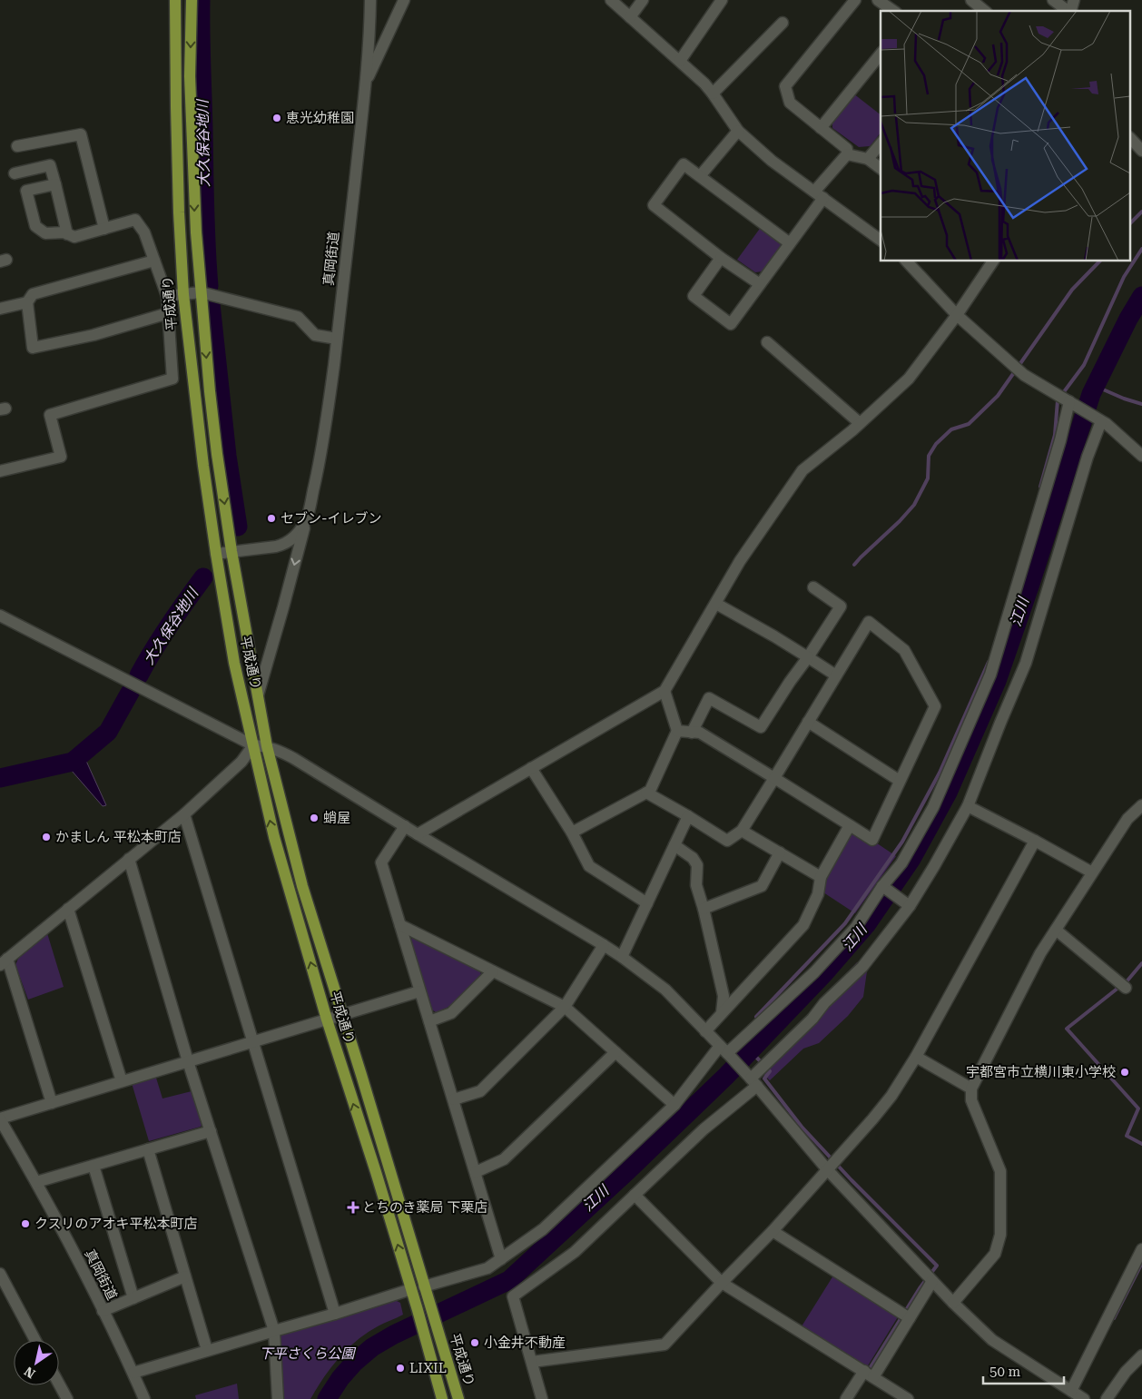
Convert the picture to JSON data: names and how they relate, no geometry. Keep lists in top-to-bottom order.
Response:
{
  "streets": {
    "main road": ["平成通り"],
    "street": ["真岡街道"]
  },
  "crossings": [
    ["真岡街道", "平成通り"]
  ],
  "water": ["大久保谷地川", "江川"],
  "parks": ["下平さくら公園"],
  "places": {
    "other": [
      "恵光幼稚園",
      "セブン-イレブン",
      "蛸屋",
      "かましん 平松本町店",
      "宇都宮市立横川東小学校",
      "クスリのアオキ平松本町店",
      "小金井不動産",
      "LIXIL"
    ],
    "health": ["とちのき薬局 下栗店"]
  },
  "scale_bar": "50 m",
  "north": "bottom left"
}
